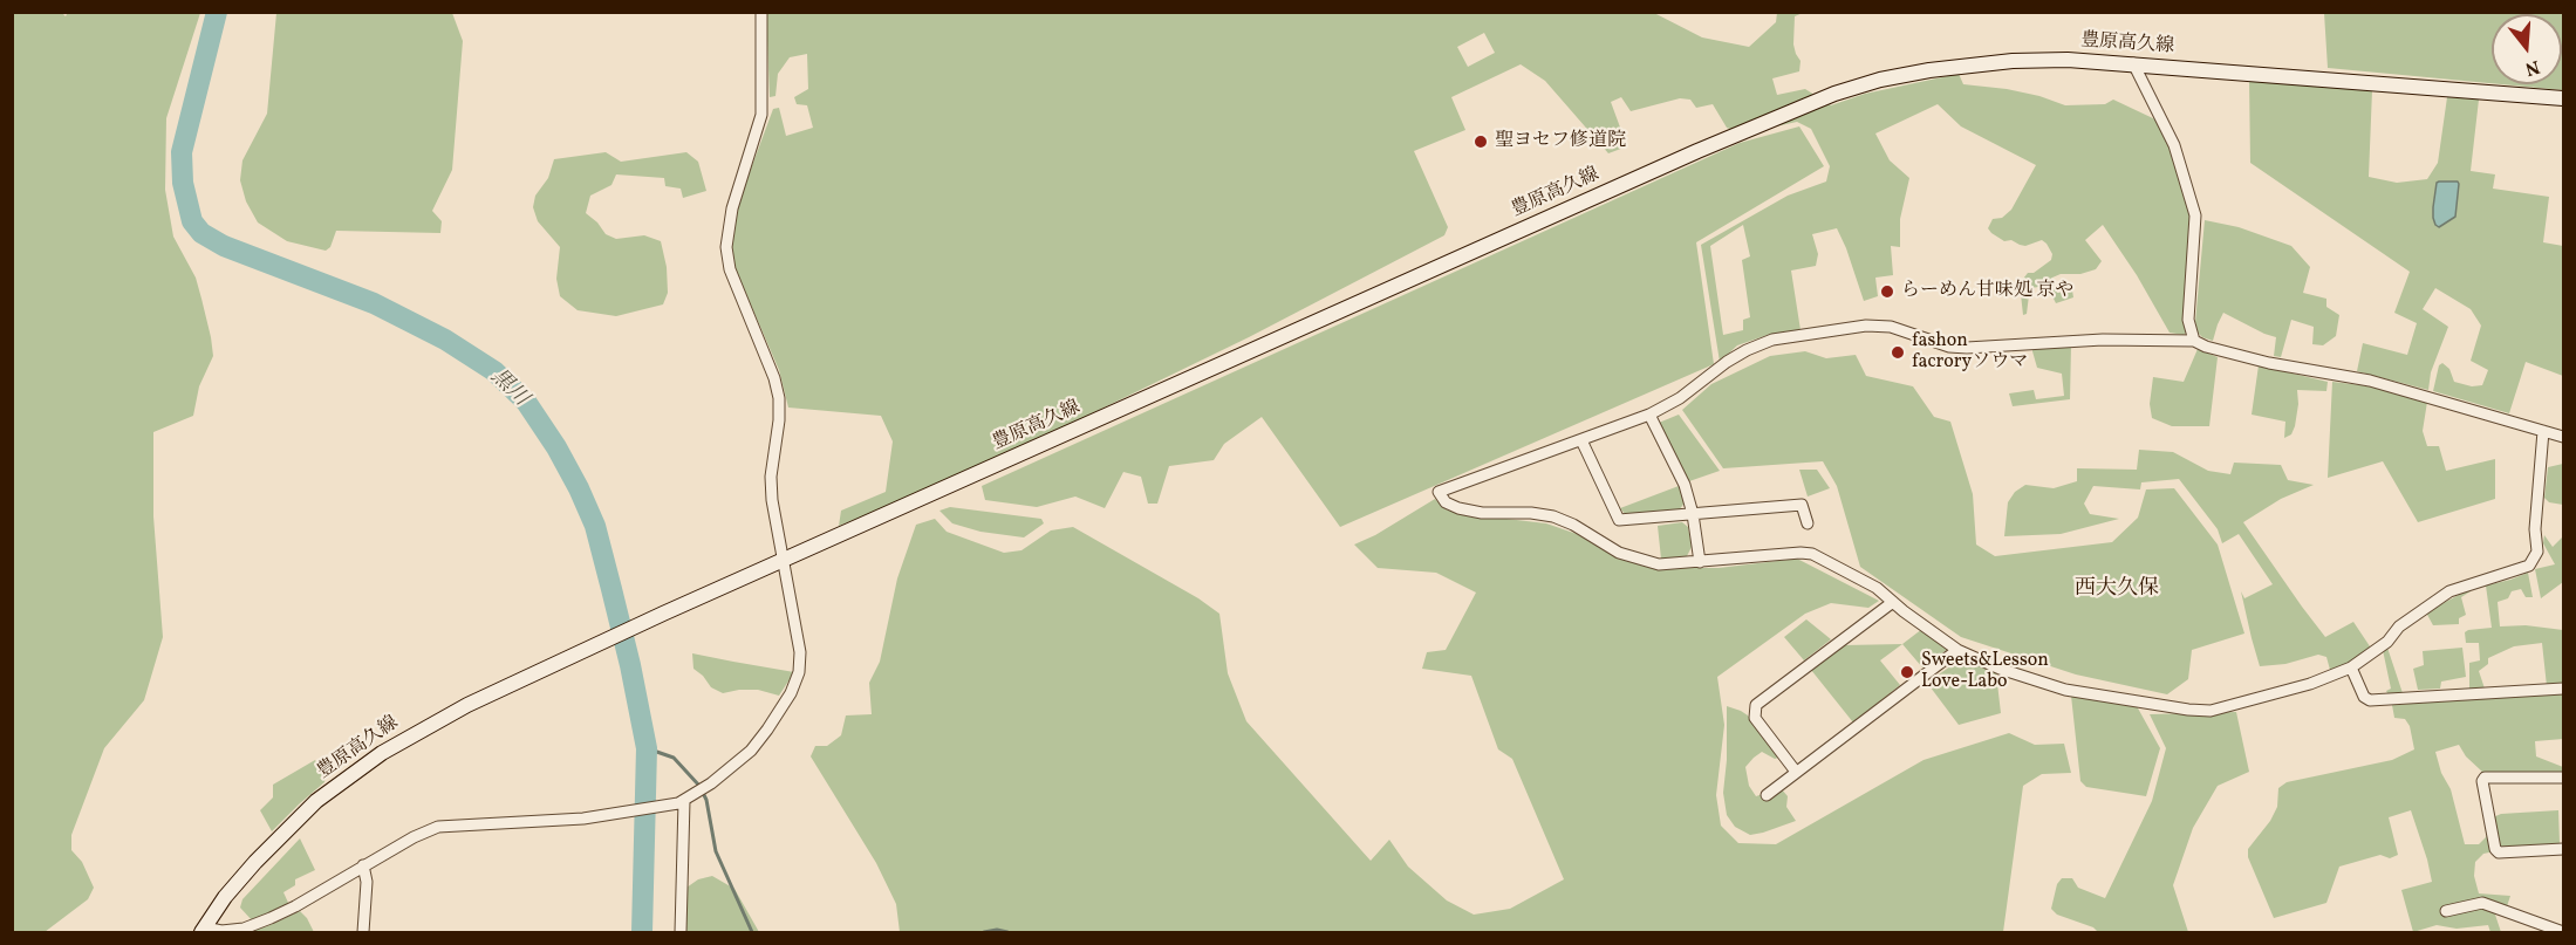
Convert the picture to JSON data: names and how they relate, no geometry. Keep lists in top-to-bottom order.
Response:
{
  "streets": {
    "main road": ["豊原高久線"]
  },
  "districts": ["西大久保"],
  "water": ["黒川"],
  "places": [
    "聖ヨセフ修道院",
    "らーめん甘味処 京や",
    "fashon facroryソウマ",
    "Sweets&Lesson Love-Labo"
  ],
  "north": "bottom"
}
